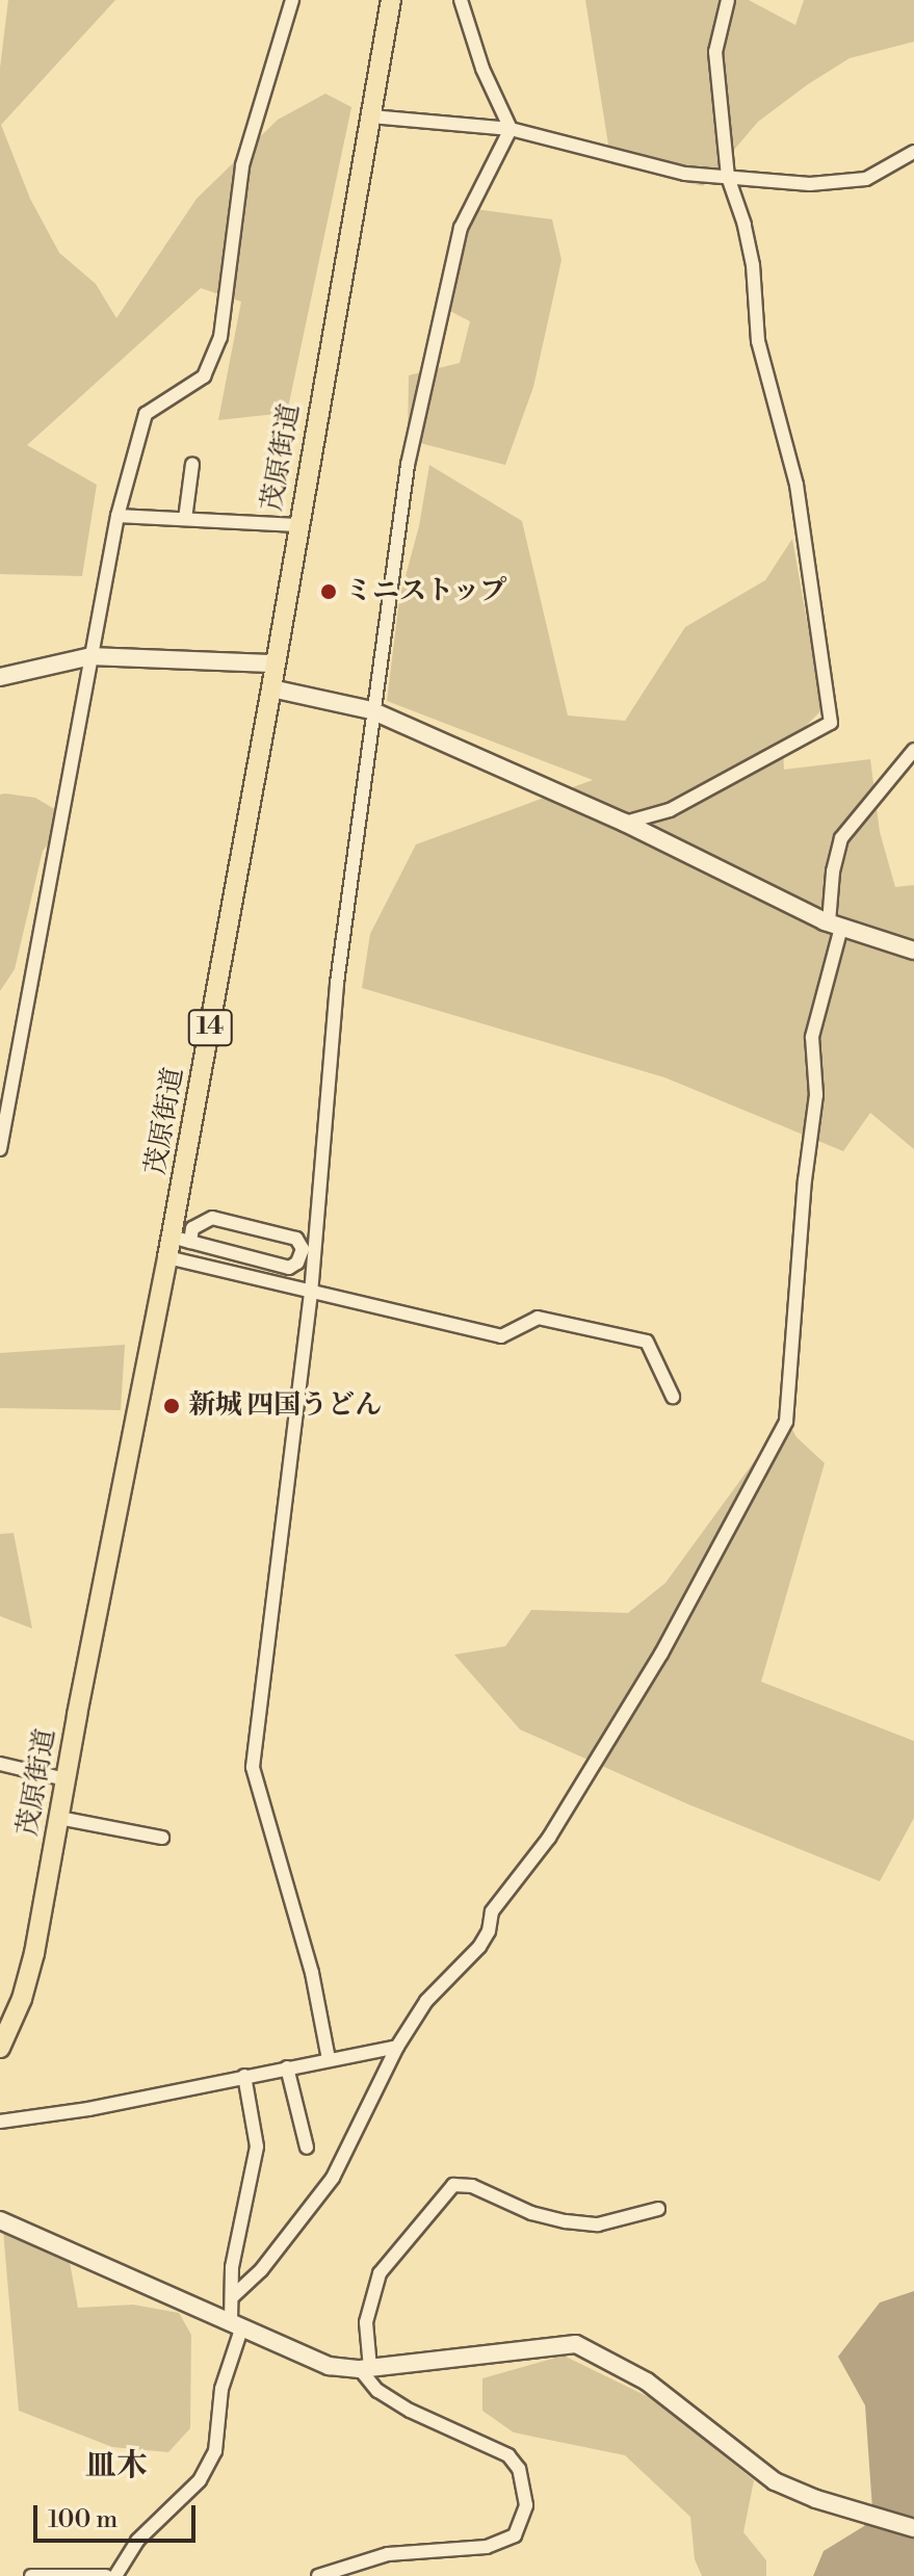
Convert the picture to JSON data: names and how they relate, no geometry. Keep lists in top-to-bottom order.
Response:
{
  "streets": {
    "main road": ["茂原街道", "14"]
  },
  "districts": ["皿木"],
  "places": ["ミニストップ", "新城 四国うどん"],
  "scale_bar": "100 m"
}
